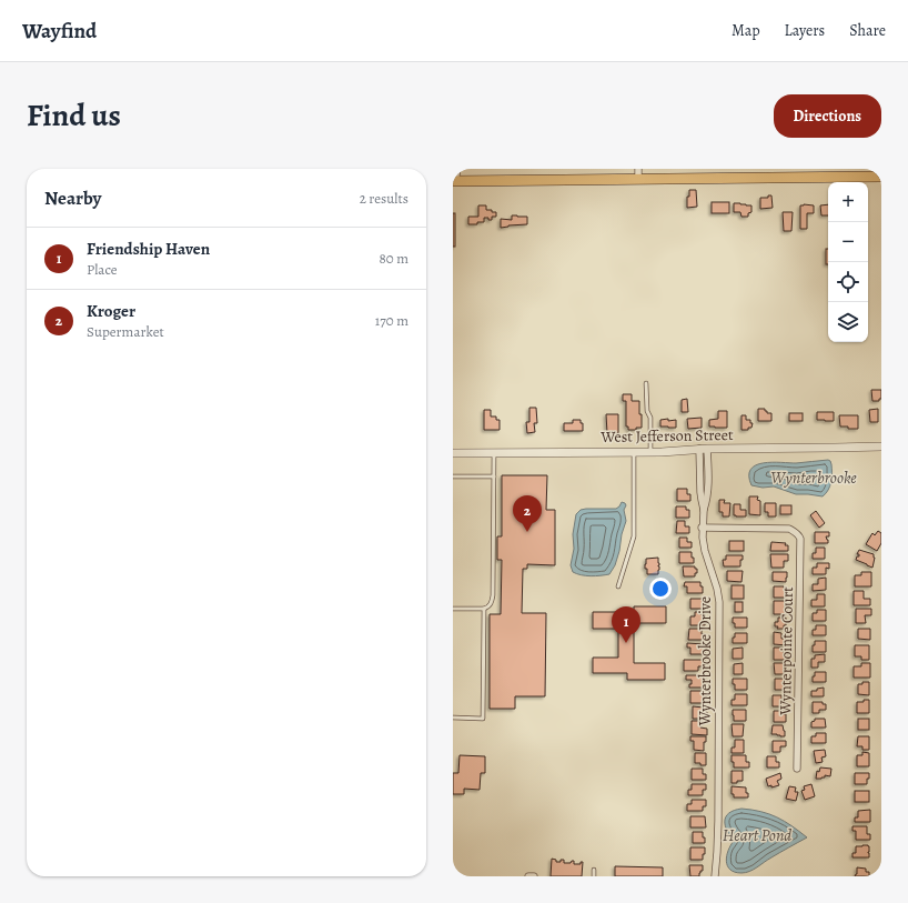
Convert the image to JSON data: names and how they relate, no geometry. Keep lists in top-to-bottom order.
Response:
{
  "streets": {
    "street": ["West Jefferson Street", "Wynterpointe Court", "Wynterbrooke Drive"]
  },
  "crossings": [
    ["West Jefferson Street", "Wynterbrooke Drive"],
    ["Wynterpointe Court", "Wynterbrooke Drive"]
  ],
  "water": ["Wynterbrooke", "Heart Pond"],
  "page": {
    "header": "Wayfind",
    "nav": ["Map", "Layers", "Share"],
    "title": "Find us",
    "buttons": "Directions",
    "heading": ["Nearby", "2 results"],
    "map_buttons": ["+", "−"],
    "list": [
      {
        "mark": "1",
        "name": "Friendship Haven",
        "note": "Place",
        "value": "80 m"
      },
      {
        "mark": "2",
        "name": "Kroger",
        "note": "Supermarket",
        "value": "170 m"
      }
    ],
    "pins": ["2", "1"]
  }
}
